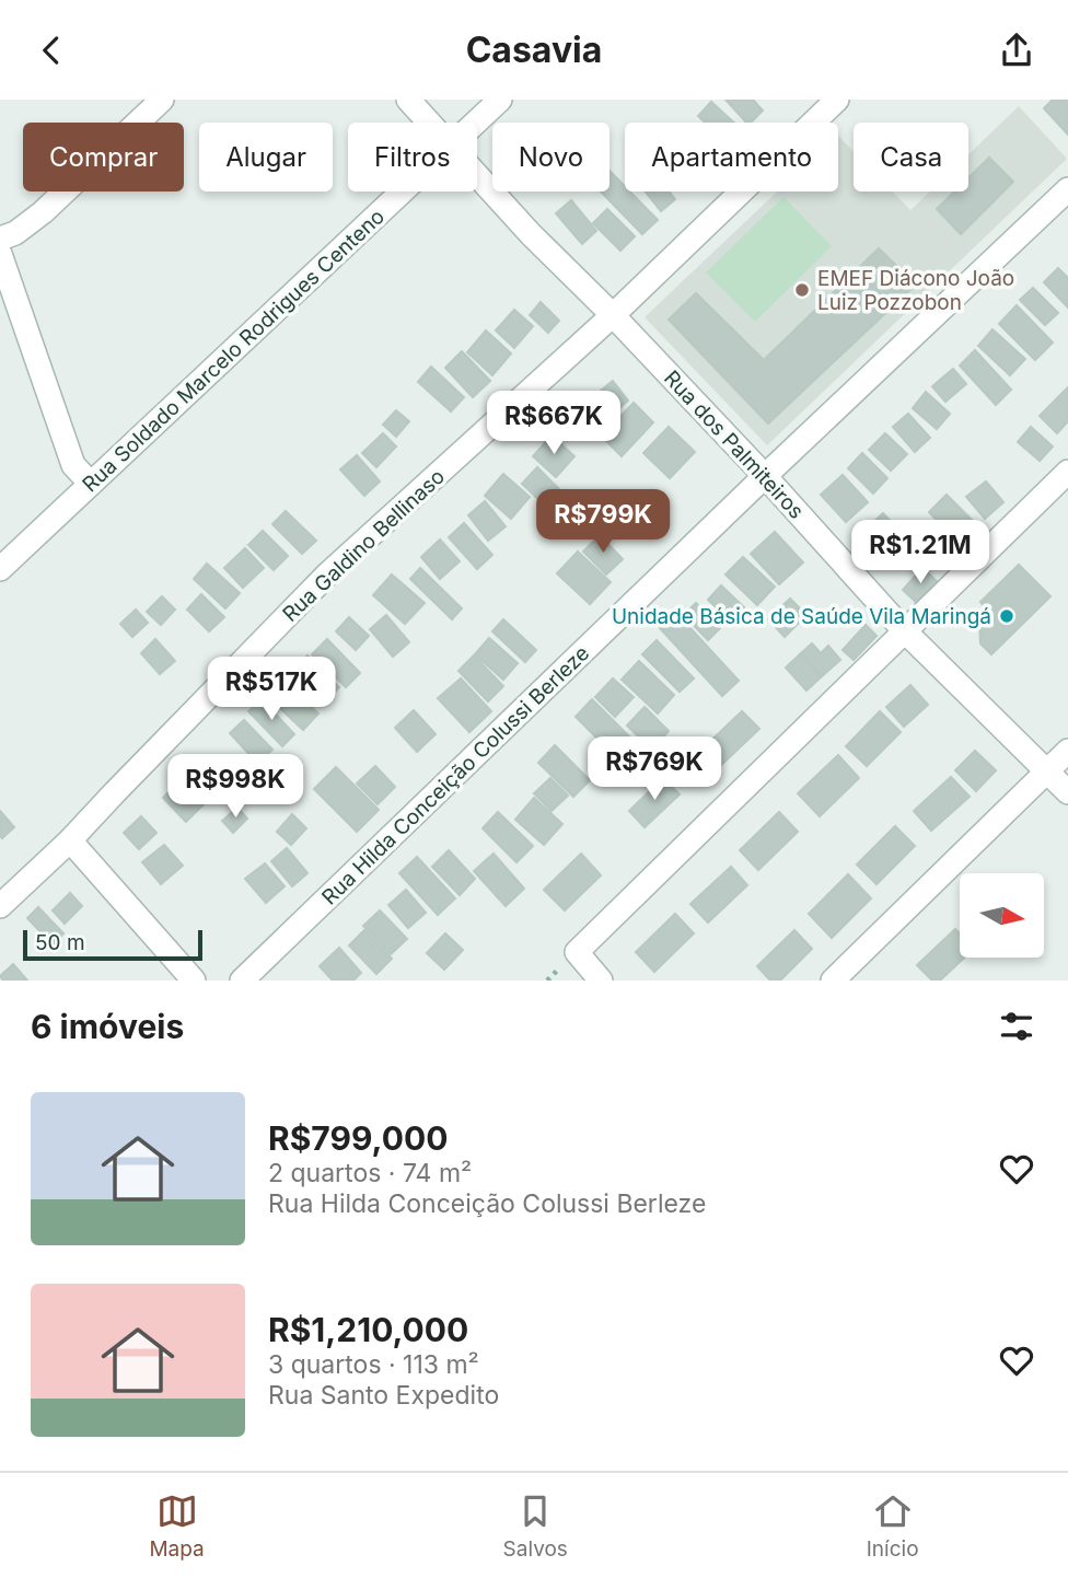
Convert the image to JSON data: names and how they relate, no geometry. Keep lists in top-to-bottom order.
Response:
{
  "streets": {
    "street": [
      "Rua Soldado Marcelo Rodrigues Centeno",
      "Rua dos Palmiteiros",
      "Rua Galdino Bellinaso",
      "Rua Hilda Conceição Colussi Berleze"
    ]
  },
  "crossings": [
    ["Rua dos Palmiteiros", "Rua Galdino Bellinaso"],
    ["Rua dos Palmiteiros", "Rua Hilda Conceição Colussi Berleze"]
  ],
  "places": ["EMEF Diácono João Luiz Pozzobon", "Unidade Básica de Saúde Vila Maringá"],
  "scale_bar": "50 m",
  "north": "right",
  "page": {
    "header": "Casavia",
    "chip": [
      "Comprar",
      "Alugar",
      "Filtros",
      "Novo",
      "Apartamento",
      "Casa"
    ],
    "price": [
      "R$667K",
      "R$799K",
      "R$1.21M",
      "R$517K",
      "R$769K",
      "R$998K"
    ],
    "scale": "50 m",
    "heading": "6 imóveis",
    "list": [
      {
        "name": "R$799,000",
        "note": "2 quartos · 74 m² · Rua Hilda Conceição Colussi Berleze"
      },
      {
        "name": "R$1,210,000",
        "note": "3 quartos · 113 m² · Rua Santo Expedito"
      }
    ],
    "tabs": ["Mapa", "Salvos", "Início"]
  }
}
